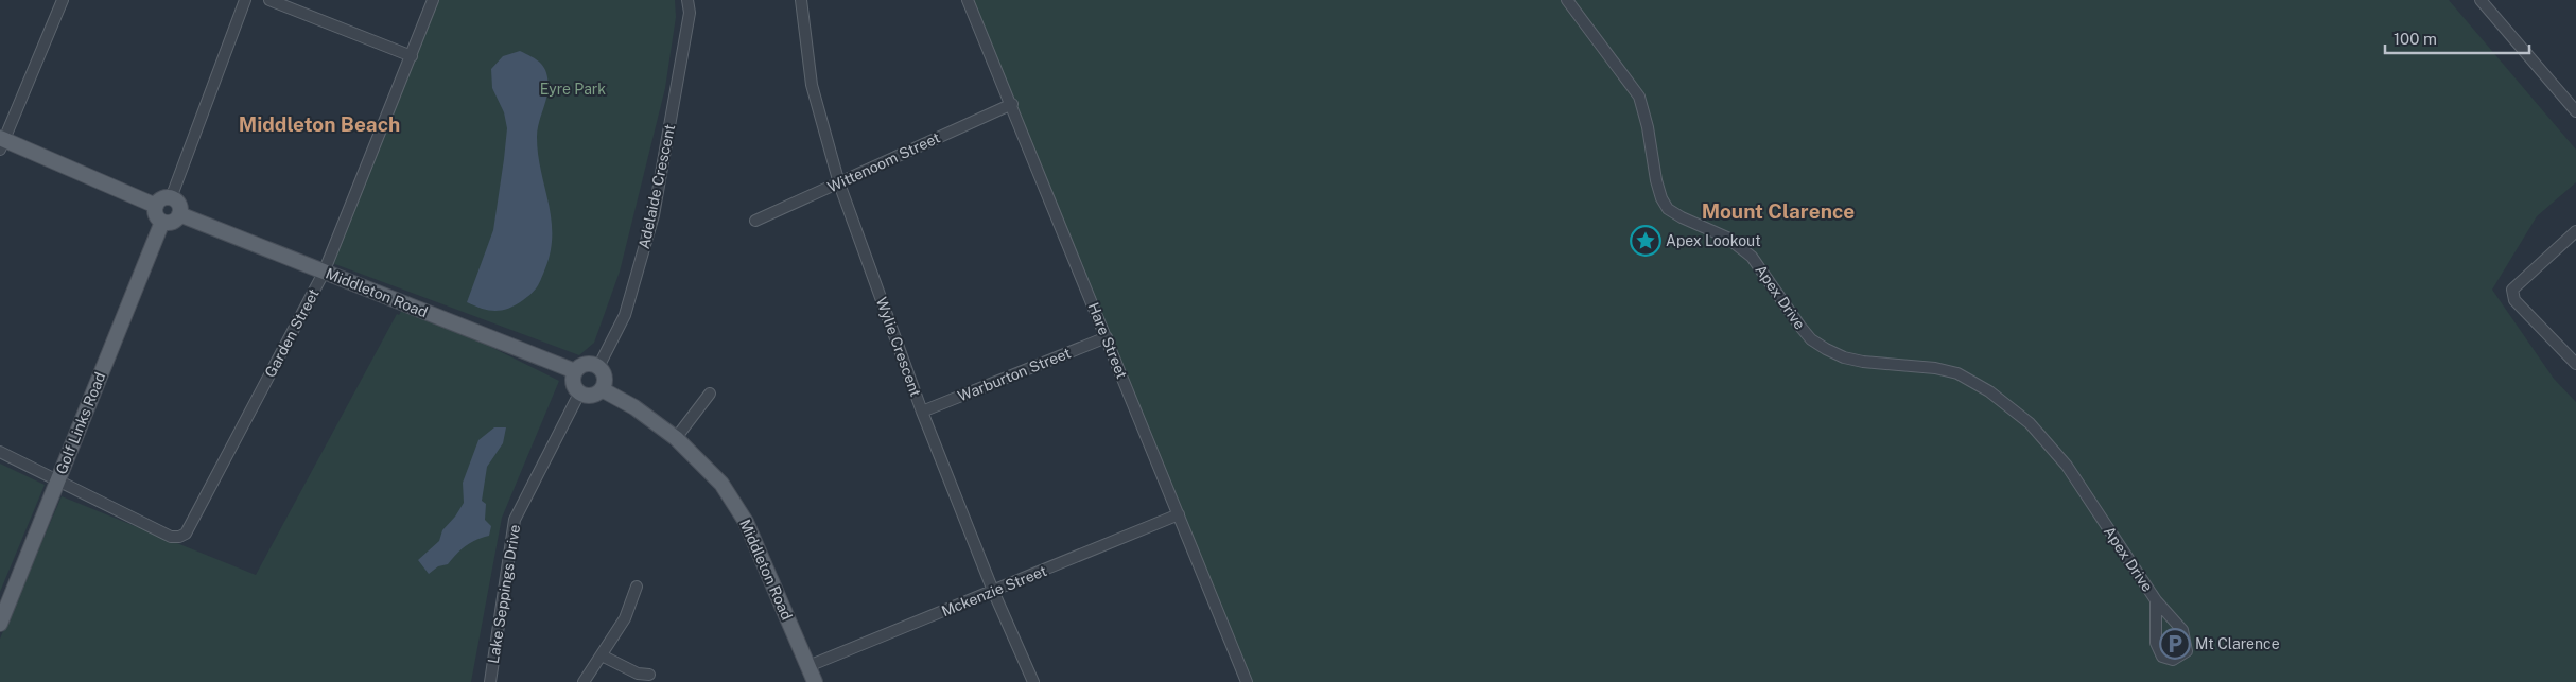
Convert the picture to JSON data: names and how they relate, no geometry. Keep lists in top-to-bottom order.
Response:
{
  "streets": {
    "main road": ["Middleton Road", "Golf Links Road"],
    "street": [
      "Wittenoom Street",
      "Adelaide Crescent",
      "Apex Drive",
      "Garden Street",
      "Hare Street",
      "Wylie Crescent",
      "Warburton Street",
      "Mckenzie Street",
      "Lake Seppings Drive"
    ]
  },
  "crossings": [
    ["Wittenoom Street", "Hare Street"],
    ["Wittenoom Street", "Wylie Crescent"],
    ["Adelaide Crescent", "Middleton Road"],
    ["Adelaide Crescent", "Lake Seppings Drive"],
    ["Middleton Road", "Garden Street"],
    ["Middleton Road", "Golf Links Road"],
    ["Middleton Road", "Mckenzie Street"],
    ["Middleton Road", "Lake Seppings Drive"],
    ["Garden Street", "Golf Links Road"],
    ["Hare Street", "Warburton Street"],
    ["Hare Street", "Mckenzie Street"],
    ["Wylie Crescent", "Warburton Street"],
    ["Wylie Crescent", "Mckenzie Street"]
  ],
  "districts": ["Middleton Beach", "Mount Clarence"],
  "parks": ["Eyre Park"],
  "places": {
    "place": ["Apex Lookout"],
    "parking": ["Mt Clarence"]
  },
  "scale_bar": "100 m"
}
